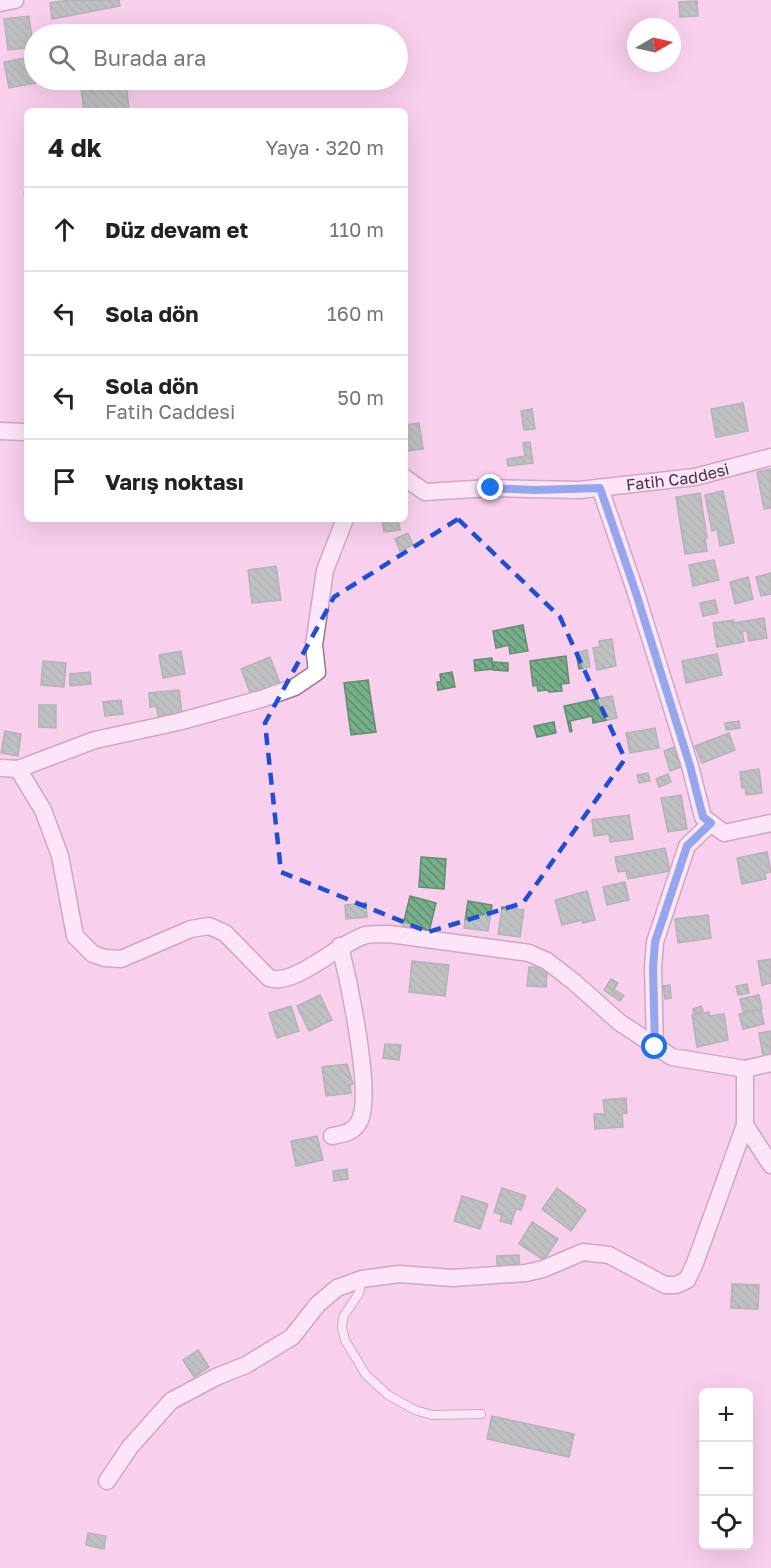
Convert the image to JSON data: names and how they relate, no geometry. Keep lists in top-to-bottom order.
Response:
{
  "streets": {
    "street": ["Fatih Caddesi"]
  },
  "north": "right",
  "page": {
    "search": "Burada ara",
    "heading": ["4 dk", "Yaya · 320 m"],
    "list": [
      ["Düz devam et", "110 m"],
      ["Sola dön", "160 m"],
      ["Sola dön", "Fatih Caddesi", "50 m"],
      "Varış noktası"
    ],
    "map_buttons": ["+", "−"]
  }
}
